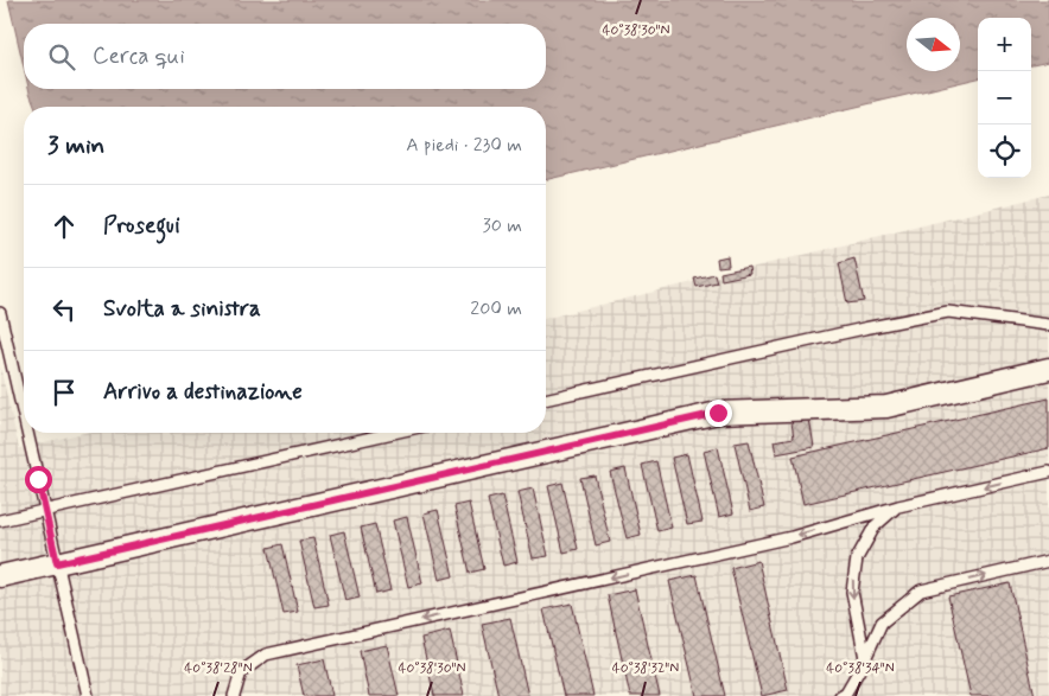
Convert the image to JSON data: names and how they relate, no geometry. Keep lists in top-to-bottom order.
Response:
{
  "north": "right",
  "page": {
    "map_buttons": ["+", "−"],
    "search": "Cerca qui",
    "heading": ["3 min", "A piedi · 230 m"],
    "list": [
      ["Prosegui", "30 m"],
      ["Svolta a sinistra", "200 m"],
      "Arrivo a destinazione"
    ]
  },
  "coordinates": [
    "40°38'30\"N",
    "40°38'28\"N",
    "40°38'32\"N",
    "40°38'34\"N"
  ]
}
